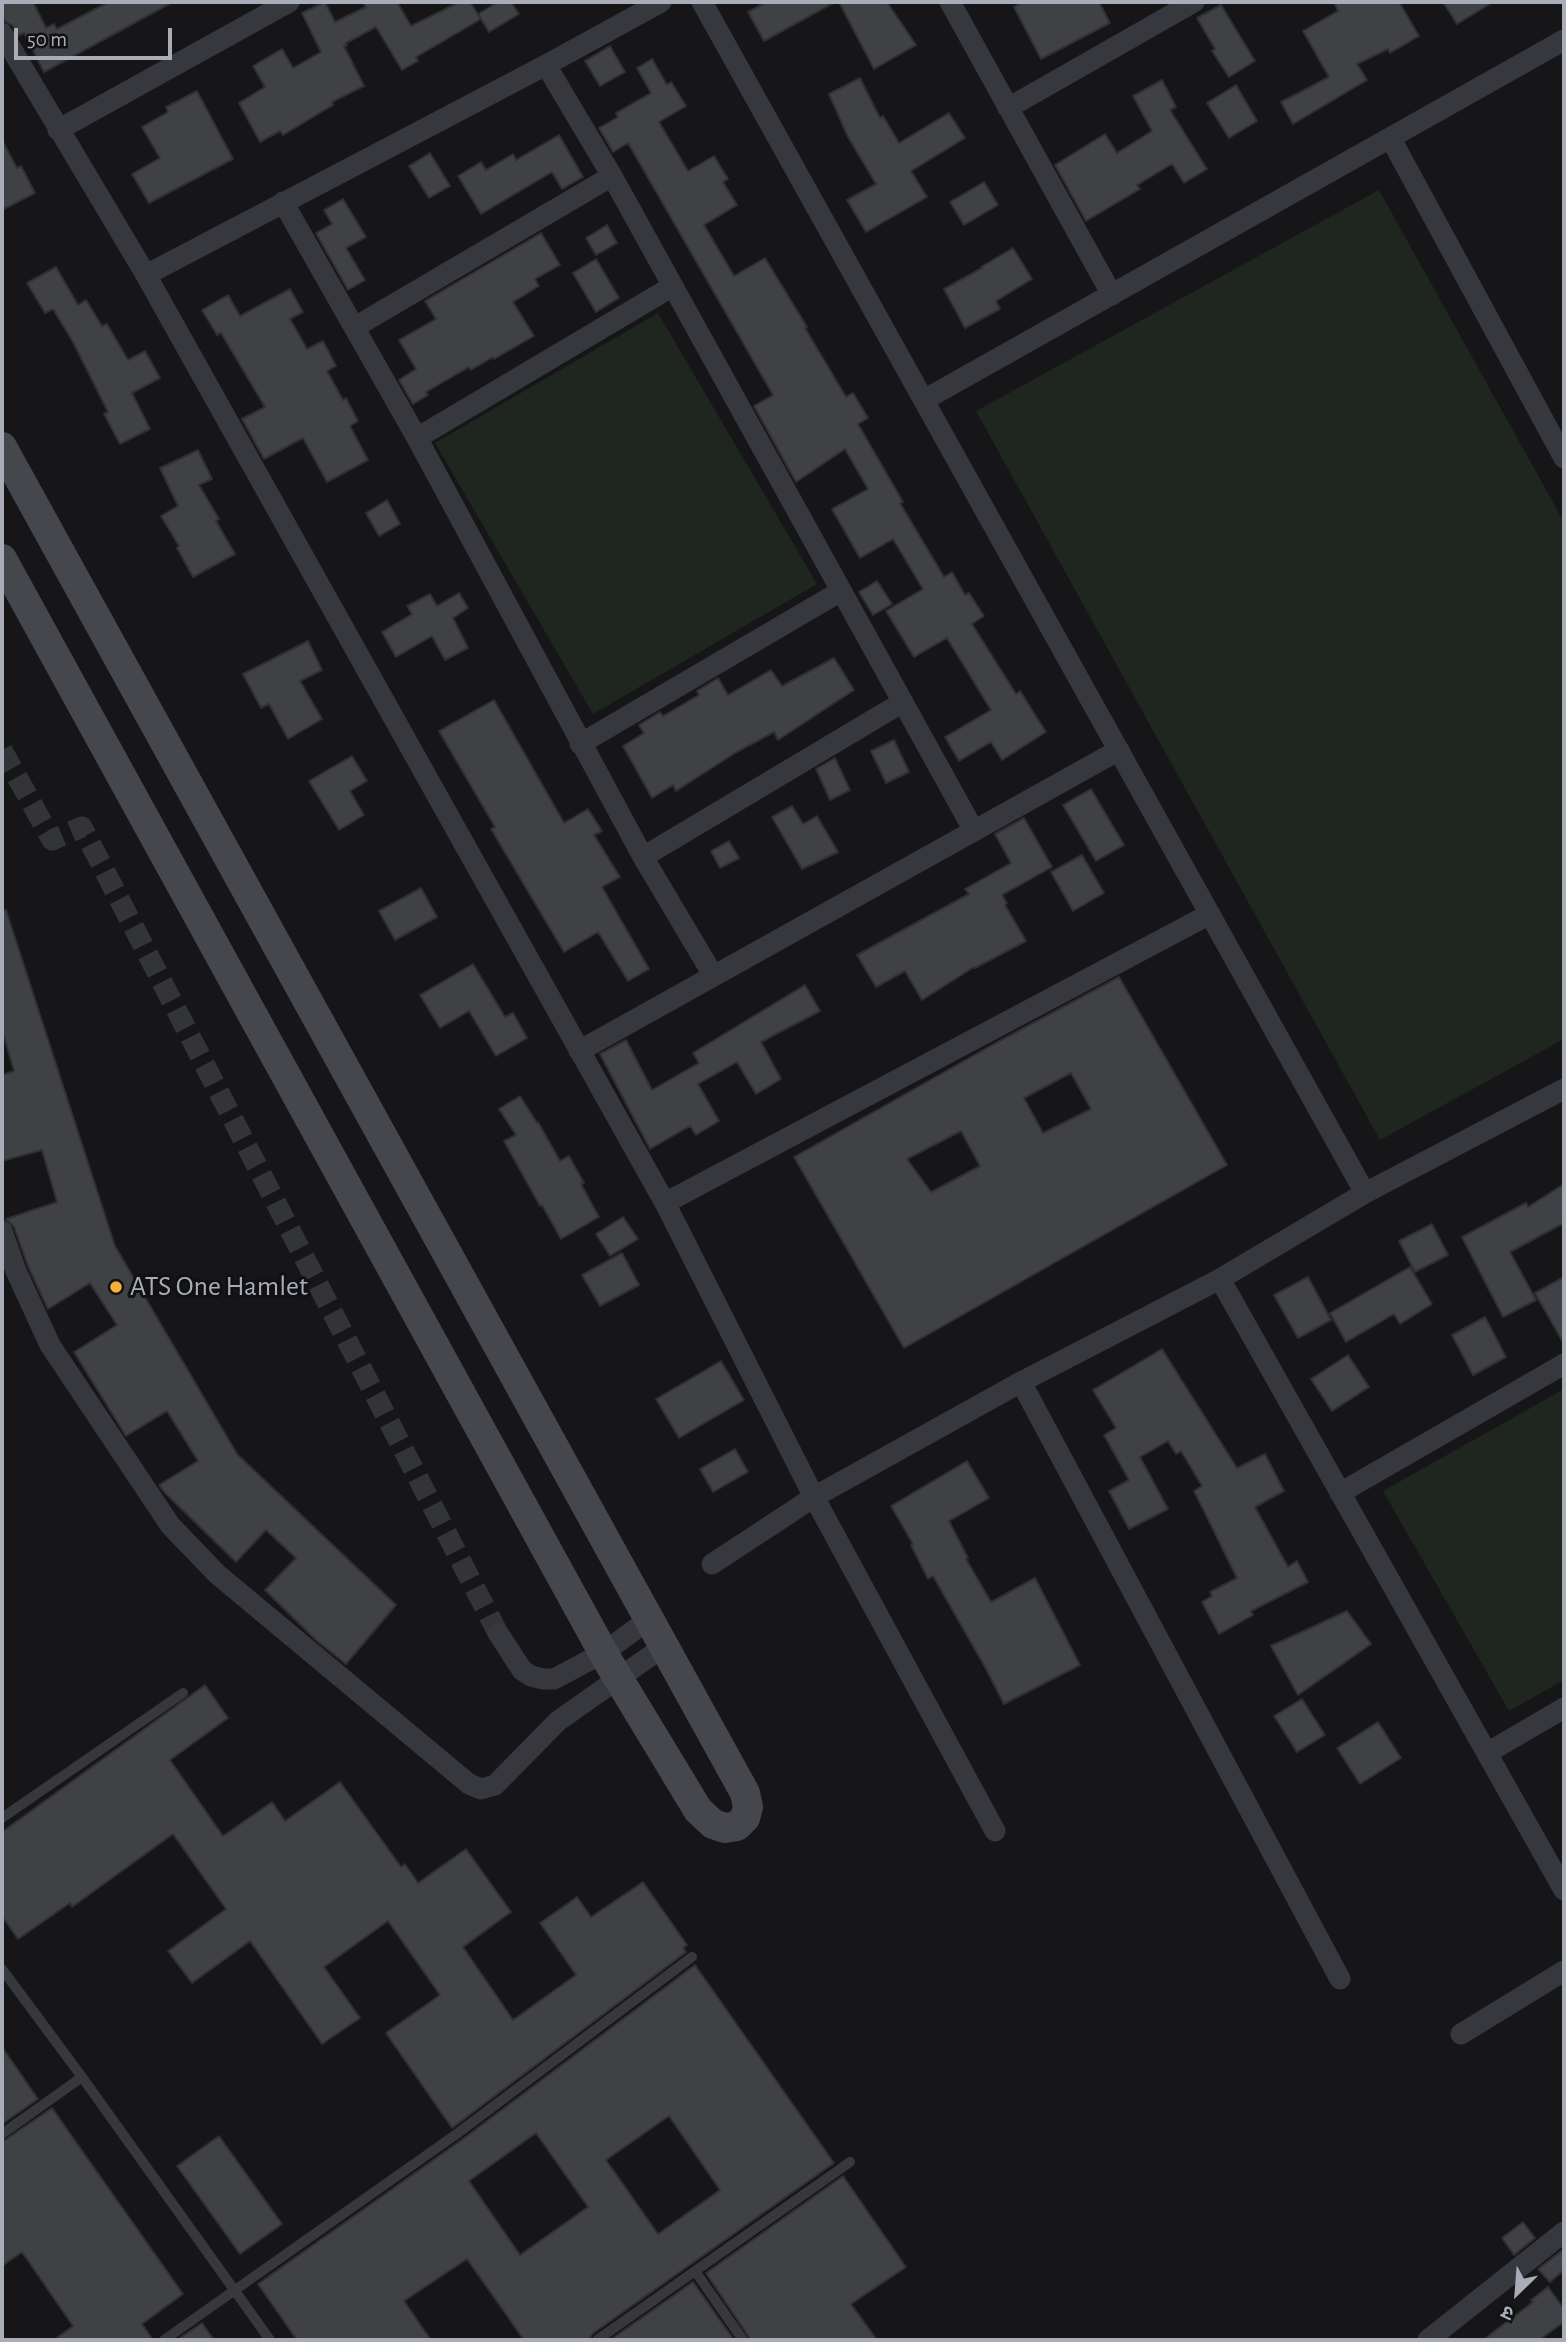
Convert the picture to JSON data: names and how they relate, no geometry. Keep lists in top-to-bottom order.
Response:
{
  "places": ["ATS One Hamlet"],
  "scale_bar": "50 m",
  "north": "bottom left"
}
